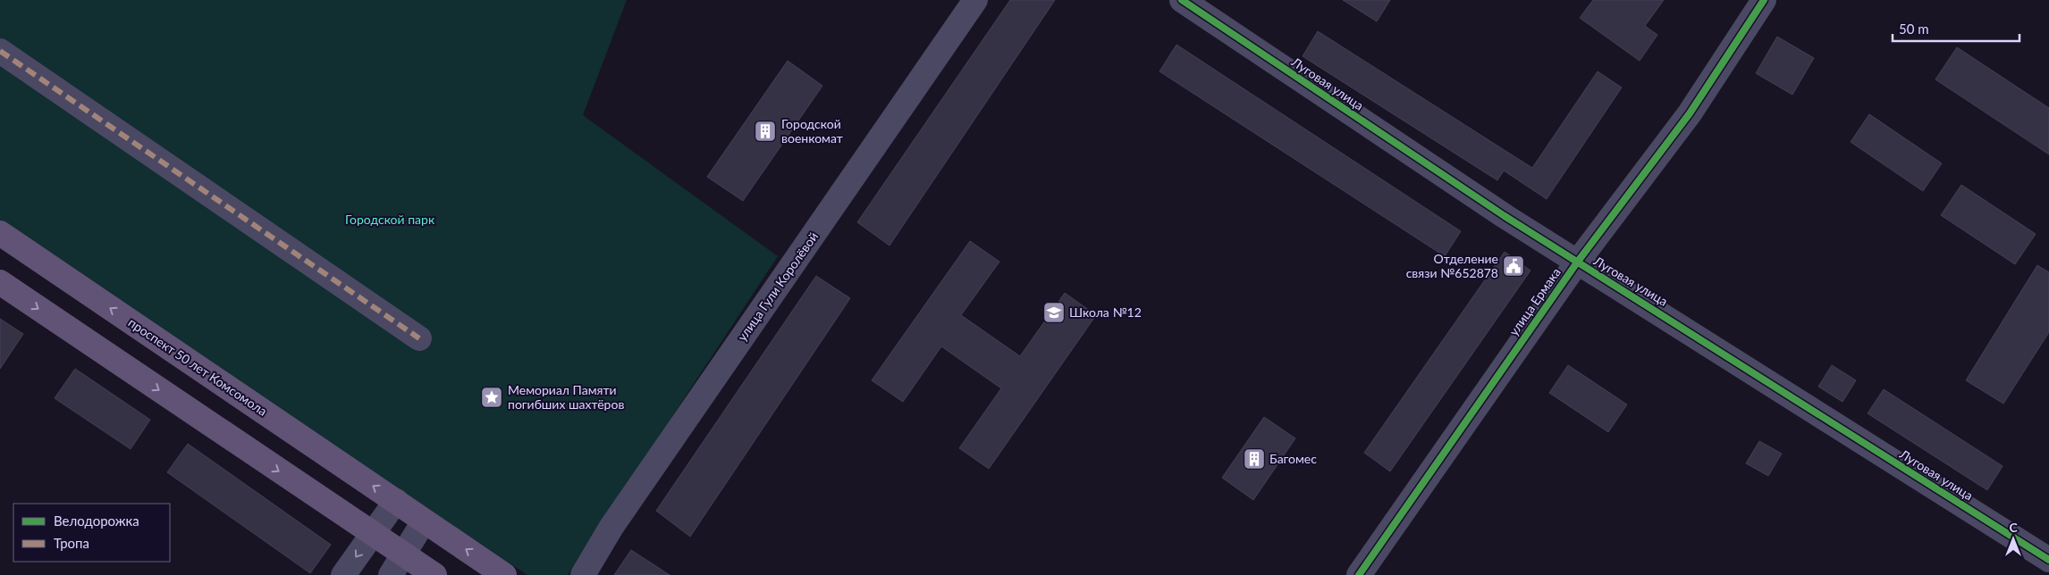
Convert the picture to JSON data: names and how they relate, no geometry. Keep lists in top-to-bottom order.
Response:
{
  "streets": {
    "main road": ["проспект 50 лет Комсомола"],
    "street": ["Луговая улица", "улица Гули Королёвой", "улица Ермака"]
  },
  "crossings": [
    ["Луговая улица", "улица Ермака"]
  ],
  "parks": ["Городской парк"],
  "places": {
    "building": ["Городской военкомат", "Багомес"],
    "public building": ["Отделение связи №652878"],
    "school or university": ["Школа №12"],
    "place": ["Мемориал Памяти погибших шахтёров"]
  },
  "legend": ["Велодорожка", "Тропа"],
  "scale_bar": "50 m",
  "north": "top"
}
